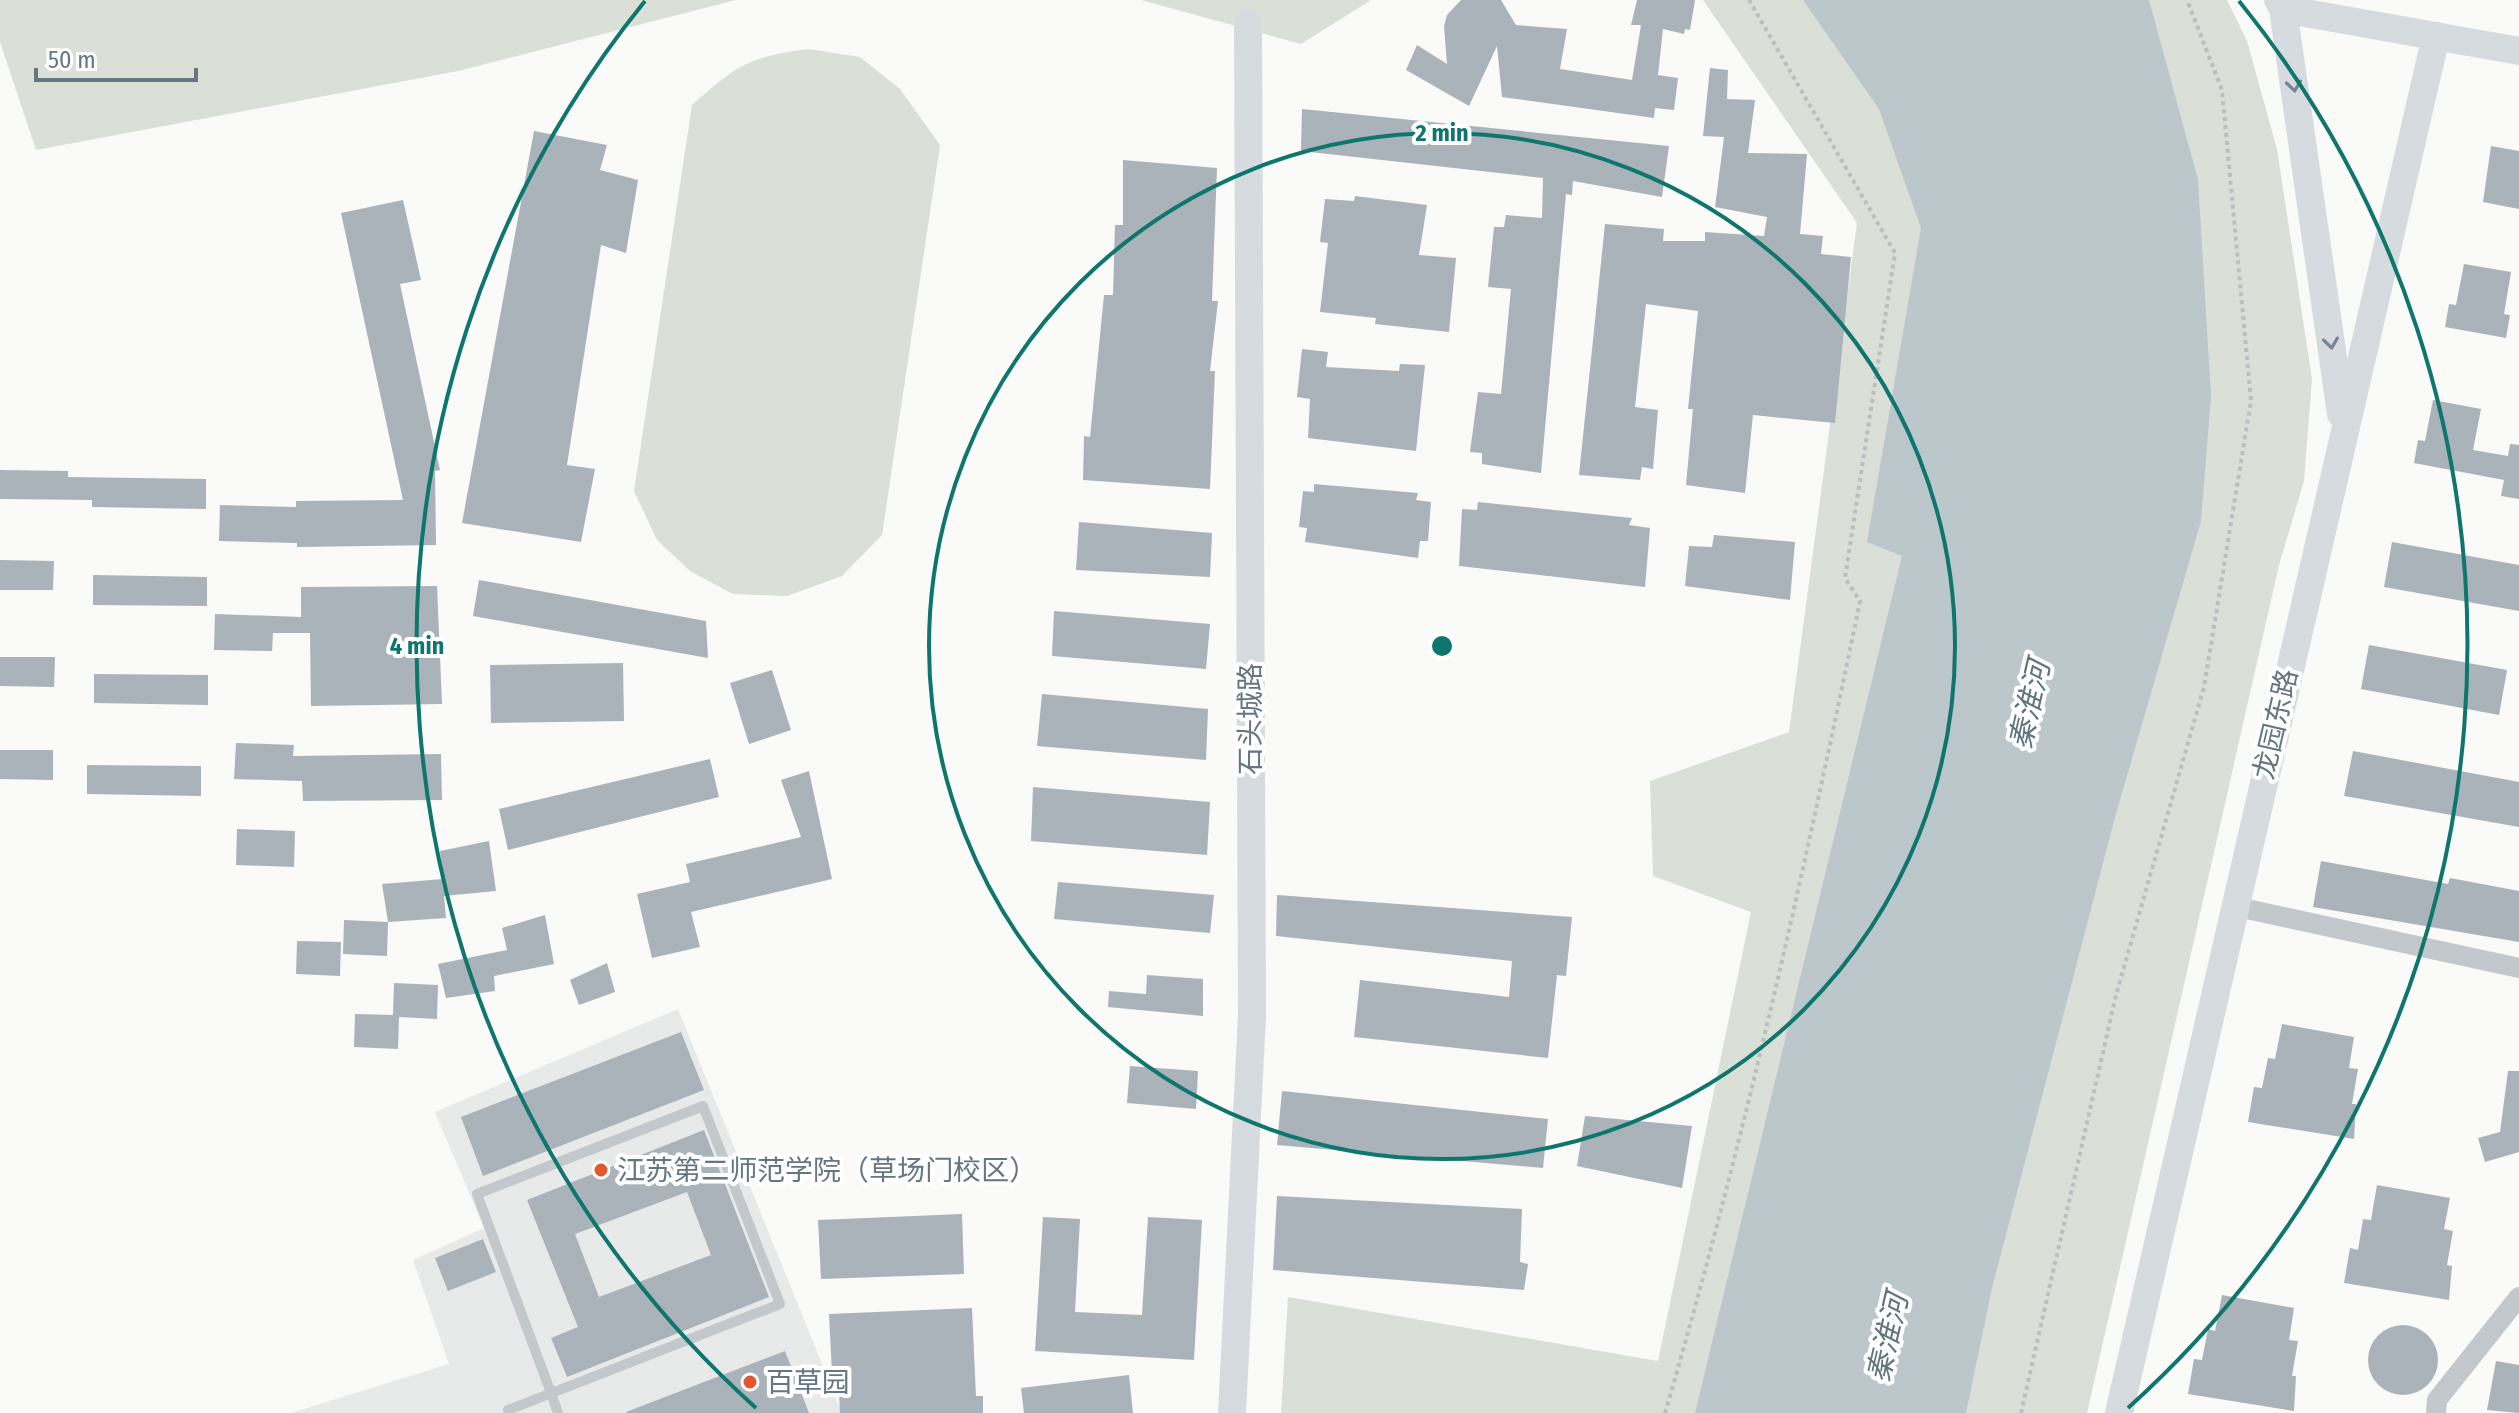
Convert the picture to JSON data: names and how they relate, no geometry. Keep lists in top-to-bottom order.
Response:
{
  "streets": {
    "street": ["石头城路", "龙园东路"]
  },
  "water": ["秦淮河"],
  "places": ["江苏第二师范学院（草场门校区）", "百草园"],
  "scale_bar": "50 m",
  "rings": ["2 min", "4 min"]
}
